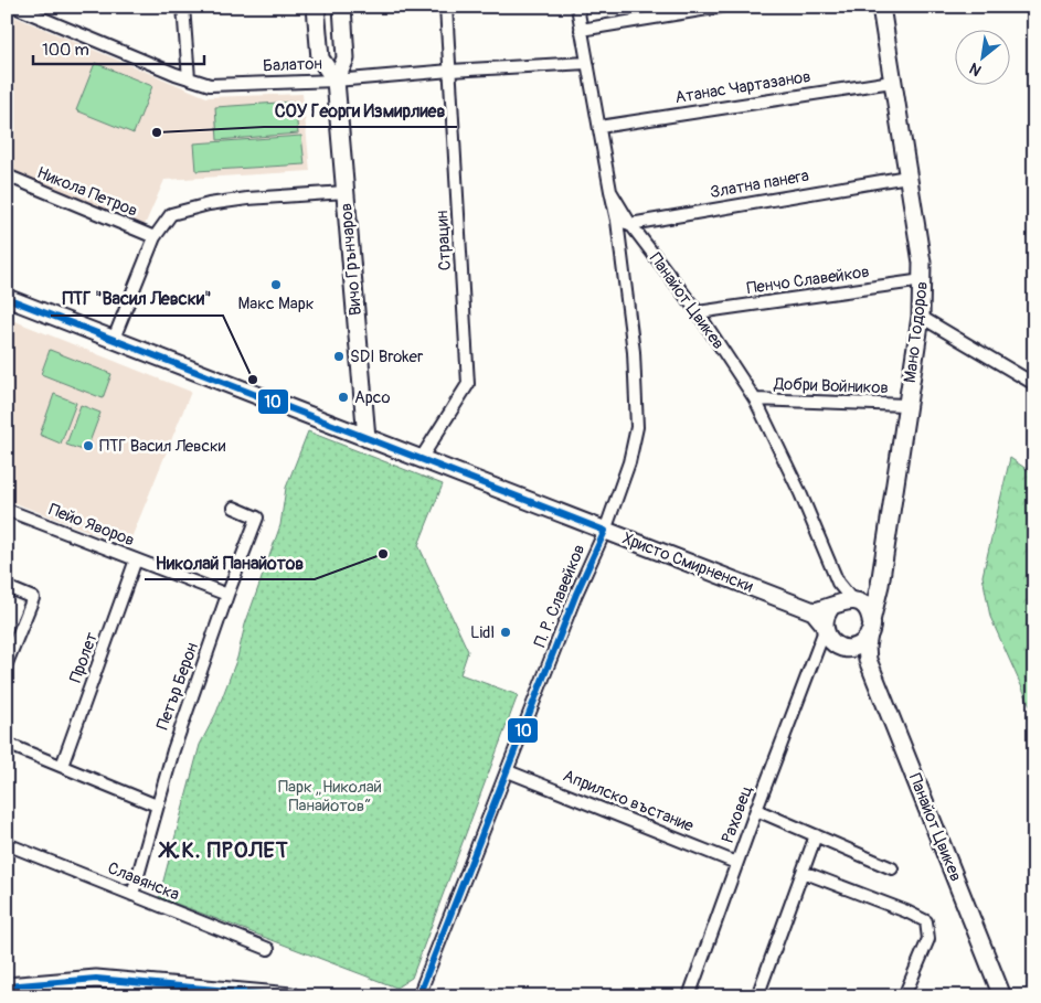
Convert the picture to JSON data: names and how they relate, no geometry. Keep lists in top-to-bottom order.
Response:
{
  "streets": {
    "street": [
      "Балатон",
      "Атанас Чартазанов",
      "Златна панега",
      "Никола Петров",
      "Страцин",
      "Вичо Грънчаров",
      "Пенчо Славейков",
      "Панайот Цвикев",
      "Мано Тодоров",
      "Добри Войников",
      "Пейо Яворов",
      "Христо Смирненски",
      "П. Р. Славейков",
      "Пролет",
      "Петър Берон",
      "Априлско въстание",
      "Раховец",
      "Славянска"
    ]
  },
  "crossings": [
    ["Балатон", "Страцин"],
    ["Балатон", "Вичо Грънчаров"],
    ["Балатон", "Панайот Цвикев"],
    ["Атанас Чартазанов", "Панайот Цвикев"],
    ["Атанас Чартазанов", "Мано Тодоров"],
    ["Златна панега", "Панайот Цвикев"],
    ["Златна панега", "Мано Тодоров"],
    ["Златна панега", "П. Р. Славейков"],
    ["Страцин", "Христо Смирненски"],
    ["Вичо Грънчаров", "Христо Смирненски"],
    ["Пенчо Славейков", "Панайот Цвикев"],
    ["Пенчо Славейков", "Мано Тодоров"],
    ["Панайот Цвикев", "Мано Тодоров"],
    ["Панайот Цвикев", "Добри Войников"],
    ["Панайот Цвикев", "Христо Смирненски"],
    ["Панайот Цвикев", "П. Р. Славейков"],
    ["Панайот Цвикев", "Раховец"],
    ["Мано Тодоров", "Добри Войников"],
    ["Мано Тодоров", "Христо Смирненски"],
    ["Мано Тодоров", "Раховец"],
    ["Пейо Яворов", "Пролет"],
    ["Пейо Яворов", "Петър Берон"],
    ["Христо Смирненски", "П. Р. Славейков"],
    ["Христо Смирненски", "Раховец"],
    ["П. Р. Славейков", "Априлско въстание"],
    ["Петър Берон", "Славянска"],
    ["Априлско въстание", "Раховец"]
  ],
  "districts": ["Ж.К. ПРОЛЕТ"],
  "parks": ["Парк „Николай Панайотов“"],
  "places": [
    "СОУ Георги Измирлиев",
    "Макс Марк",
    "SDI Broker",
    "ПТГ \"Васил Левски\"",
    "Арсо",
    "ПТГ Васил Левски",
    "Николай Панайотов",
    "Lidl"
  ],
  "lines": ["transit line 10"],
  "scale_bar": "100 m",
  "north": "bottom left"
}
